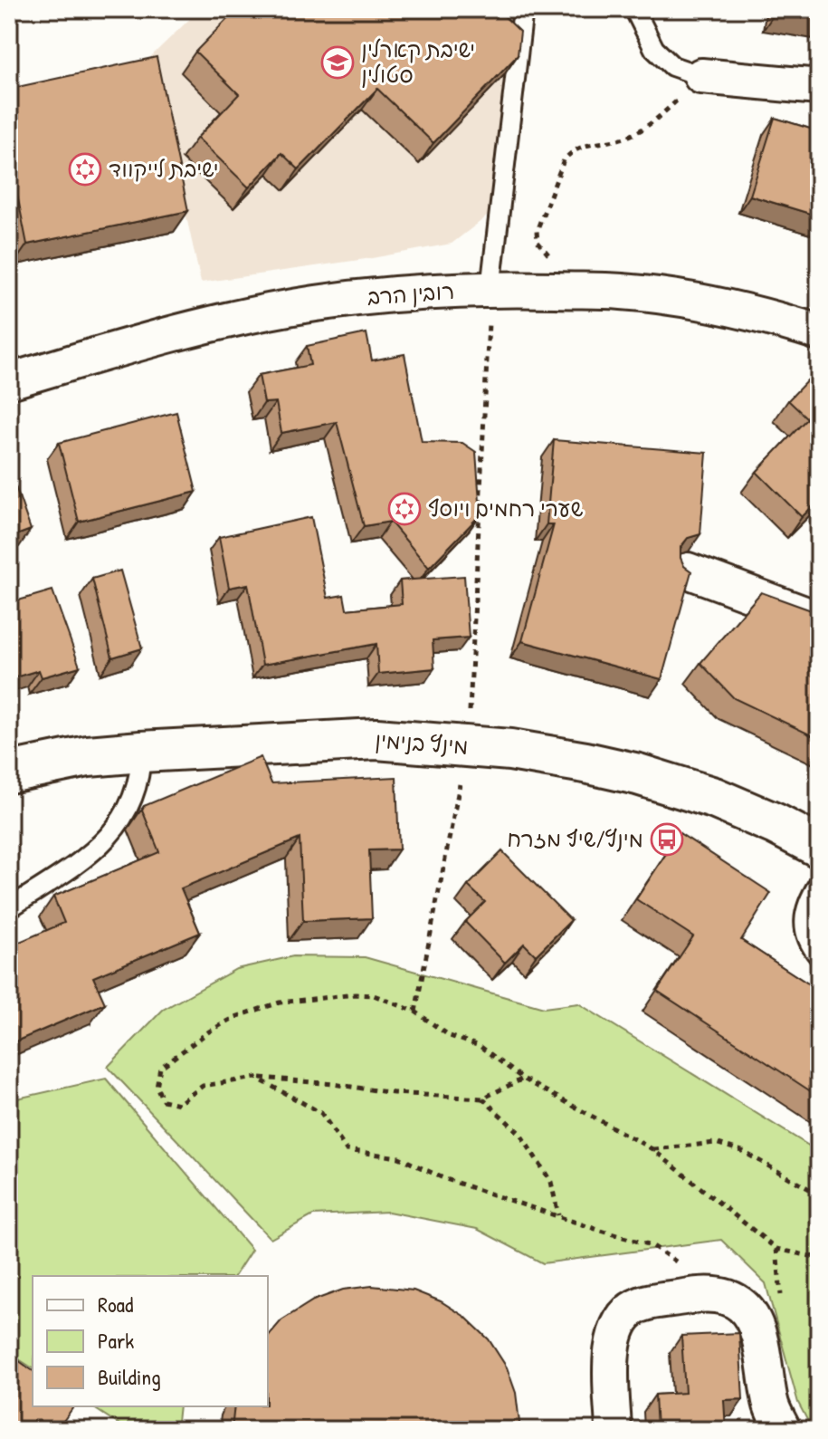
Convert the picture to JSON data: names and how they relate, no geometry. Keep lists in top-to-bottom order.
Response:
{
  "streets": {
    "street": ["רובין הרב", "מינץ בנימין"]
  },
  "places": {
    "school or university": ["ישיבת קארלין סטולין"],
    "synagogue": ["ישיבת לייקווד", "שערי רחמים ויוסף"],
    "bus stop": ["מינץ/שיף מזרח"]
  },
  "legend": ["Road", "Park", "Building"]
}
